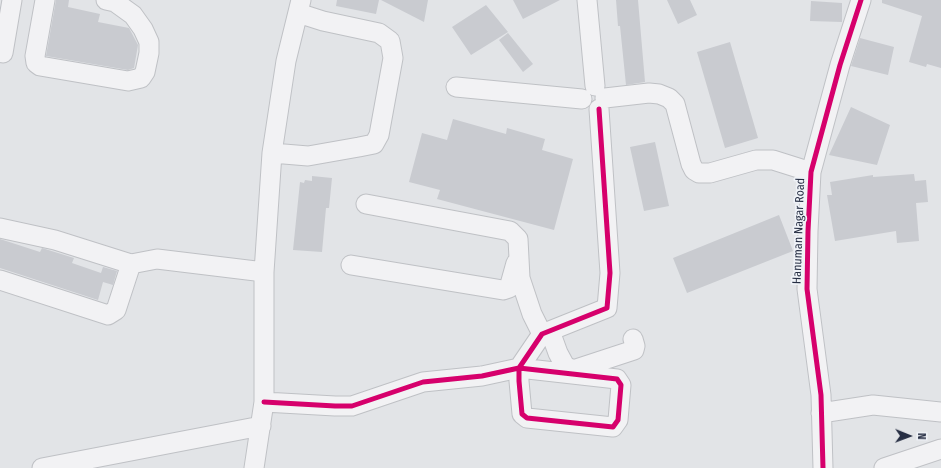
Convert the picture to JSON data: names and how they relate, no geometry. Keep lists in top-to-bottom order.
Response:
{
  "streets": {
    "street": ["Hanuman Nagar Road"]
  },
  "north": "right"
}
